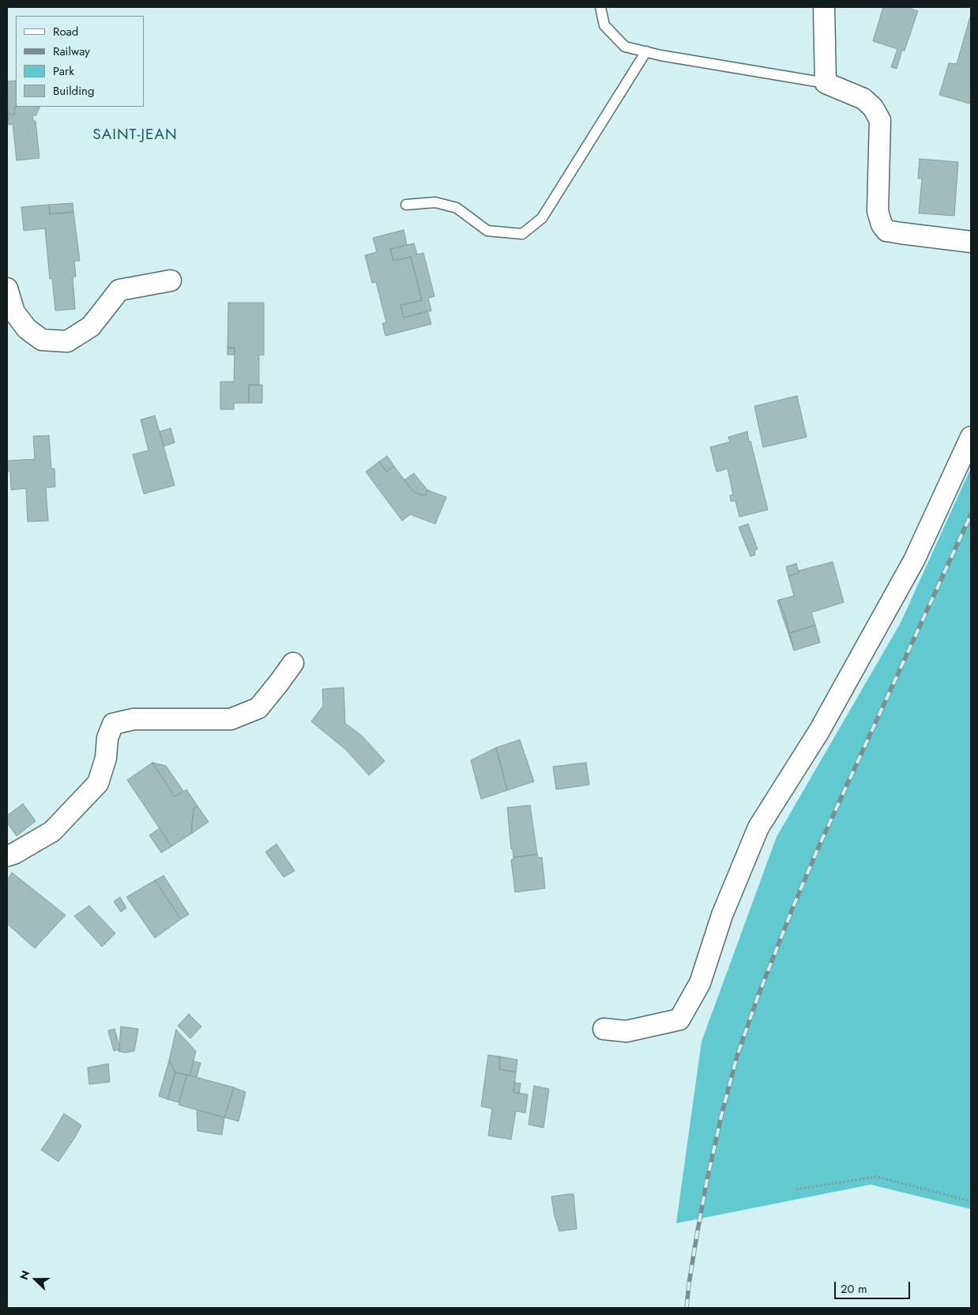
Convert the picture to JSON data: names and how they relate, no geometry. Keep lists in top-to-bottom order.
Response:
{
  "districts": ["SAINT-JEAN"],
  "legend": [
    "Road",
    "Railway",
    "Park",
    "Building"
  ],
  "scale_bar": "20 m",
  "north": "left"
}
